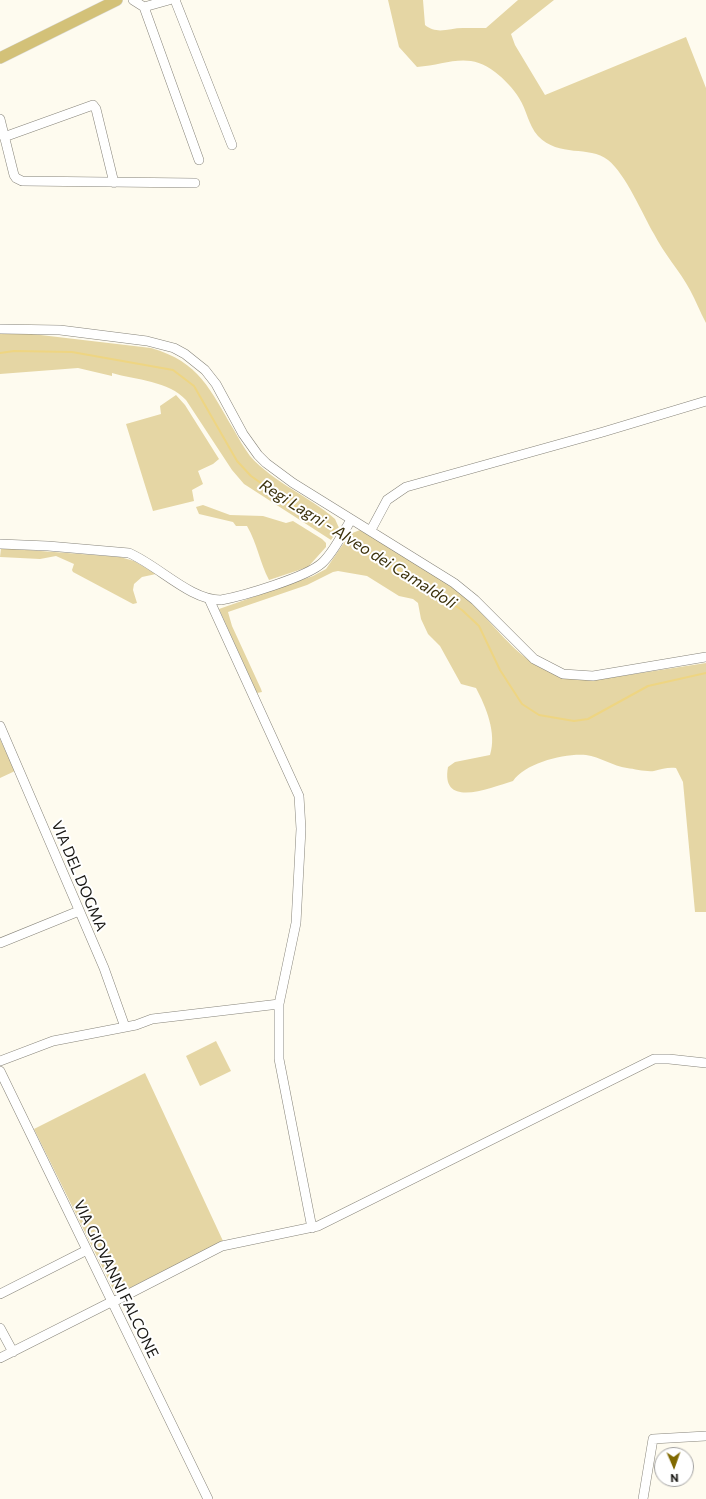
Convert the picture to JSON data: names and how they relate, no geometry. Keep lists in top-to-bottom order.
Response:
{
  "streets": {
    "street": ["VIA DEL DOGMA", "VIA GIOVANNI FALCONE"]
  },
  "water": ["Regi Lagni - Alveo dei Camaldoli"],
  "north": "bottom"
}
